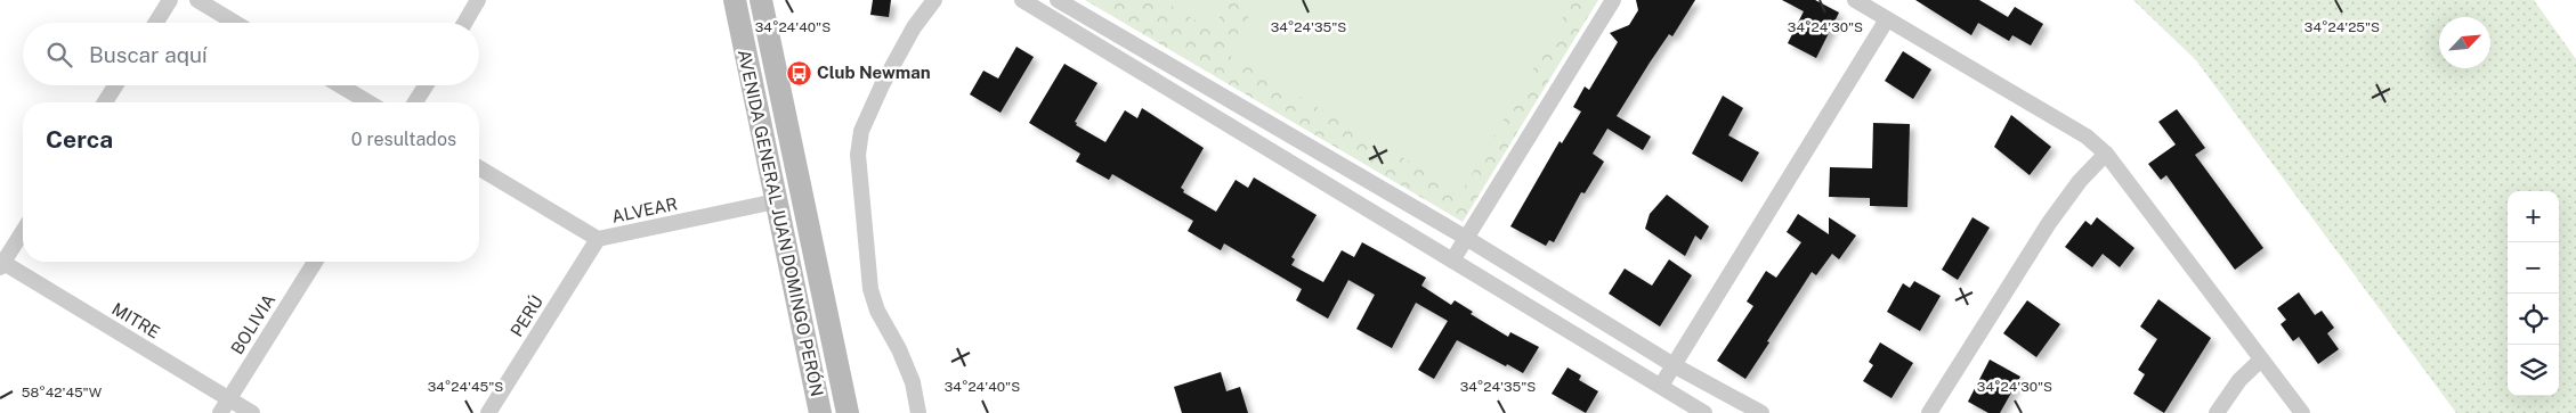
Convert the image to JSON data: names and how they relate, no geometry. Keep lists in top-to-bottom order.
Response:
{
  "streets": {
    "main road": ["AVENIDA GENERAL JUAN DOMINGO PERÓN"],
    "street": [
      "ALVEAR",
      "PERÚ",
      "MITRE",
      "BOLIVIA"
    ]
  },
  "crossings": [
    ["ALVEAR", "AVENIDA GENERAL JUAN DOMINGO PERÓN"],
    ["ALVEAR", "PERÚ"],
    ["MITRE", "BOLIVIA"]
  ],
  "places": {
    "bus stop": ["Club Newman"]
  },
  "north": "top right",
  "page": {
    "search": "Buscar aquí",
    "heading": ["Cerca", "0 resultados"],
    "map_buttons": ["+", "−"]
  },
  "coordinates": [
    "34°24'30\"S",
    "34°24'40\"S",
    "34°24'35\"S",
    "34°24'25\"S",
    "34°24'45\"S",
    "58°42'45\"W"
  ]
}
